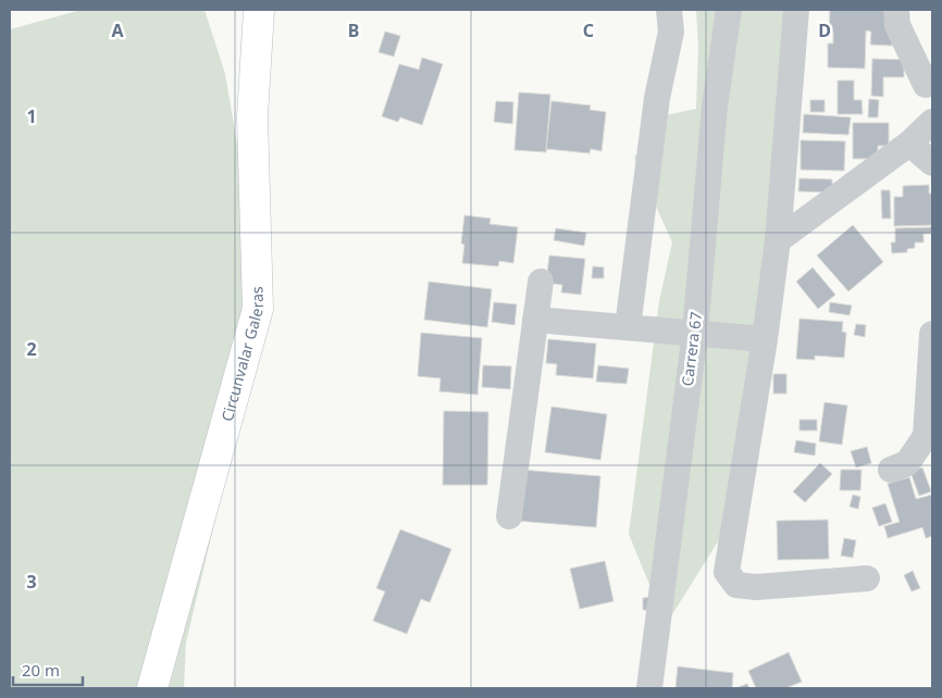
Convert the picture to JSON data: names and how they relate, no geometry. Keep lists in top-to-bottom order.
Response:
{
  "streets": {
    "main road": ["Circunvalar Galeras"],
    "street": ["Carrera 67"]
  },
  "scale_bar": "20 m",
  "grid": {
    "columns": [
      "A",
      "B",
      "C",
      "D"
    ],
    "rows": ["1", "2", "3"]
  }
}
